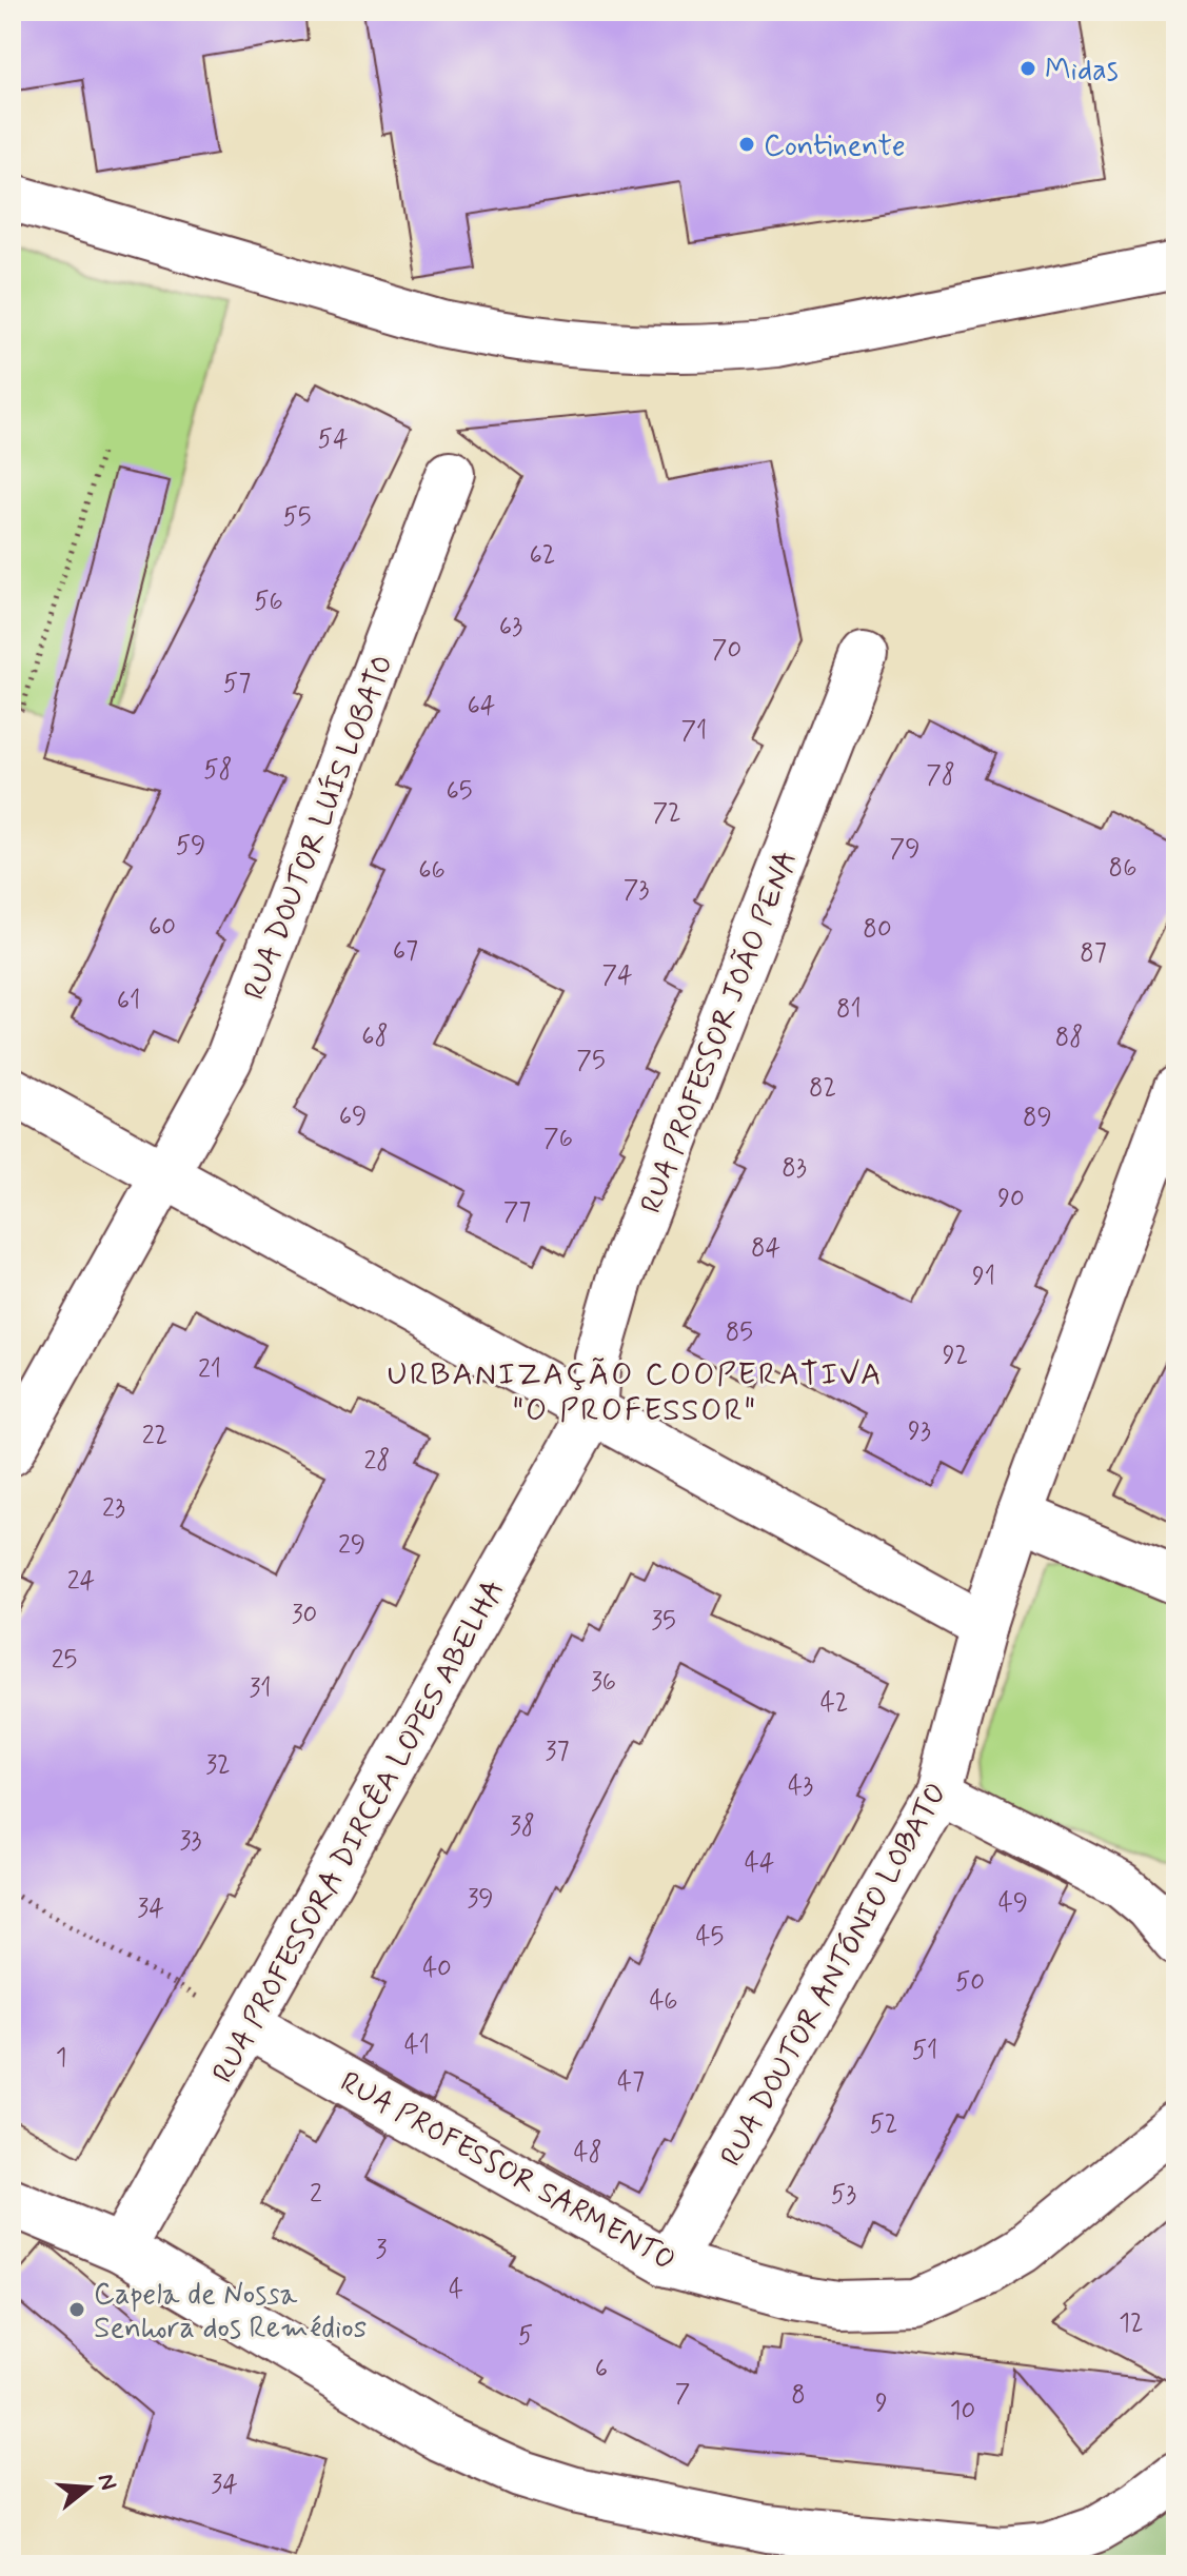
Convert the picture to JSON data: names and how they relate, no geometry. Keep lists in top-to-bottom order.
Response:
{
  "streets": {
    "street": [
      "RUA DOUTOR LUÍS LOBATO",
      "RUA PROFESSOR JOÃO PENA",
      "RUA PROFESSORA DIRCÊA LOPES ABELHA",
      "RUA DOUTOR ANTÓNIO LOBATO",
      "RUA PROFESSOR SARMENTO"
    ]
  },
  "crossings": [
    ["RUA PROFESSOR JOÃO PENA", "RUA PROFESSORA DIRCÊA LOPES ABELHA"],
    ["RUA PROFESSORA DIRCÊA LOPES ABELHA", "RUA PROFESSOR SARMENTO"],
    ["RUA DOUTOR ANTÓNIO LOBATO", "RUA PROFESSOR SARMENTO"]
  ],
  "districts": ["URBANIZAÇÃO COOPERATIVA \"O PROFESSOR\""],
  "places": ["Midas", "Continente", "Capela de Nossa Senhora dos Remédios"],
  "house_numbers": [
    "54",
    "55",
    "62",
    "56",
    "63",
    "70",
    "57",
    "64",
    "71",
    "58",
    "78",
    "65",
    "72",
    "59",
    "79",
    "86",
    "66",
    "73",
    "60",
    "80",
    "67",
    "87",
    "74",
    "61",
    "81",
    "68",
    "88",
    "75",
    "82",
    "69",
    "89",
    "76",
    "83",
    "90",
    "77",
    "84",
    "91",
    "85",
    "92",
    "21",
    "93",
    "22",
    "28",
    "23",
    "29",
    "24",
    "30",
    "35",
    "25",
    "36",
    "31",
    "42",
    "37",
    "32",
    "43",
    "38",
    "33",
    "44",
    "39",
    "49",
    "34",
    "45",
    "40",
    "50",
    "46",
    "41",
    "51",
    "1",
    "47",
    "52",
    "48",
    "2",
    "53",
    "3",
    "4",
    "12",
    "5",
    "6",
    "7",
    "8",
    "9",
    "10",
    "34"
  ],
  "north": "right"
}
